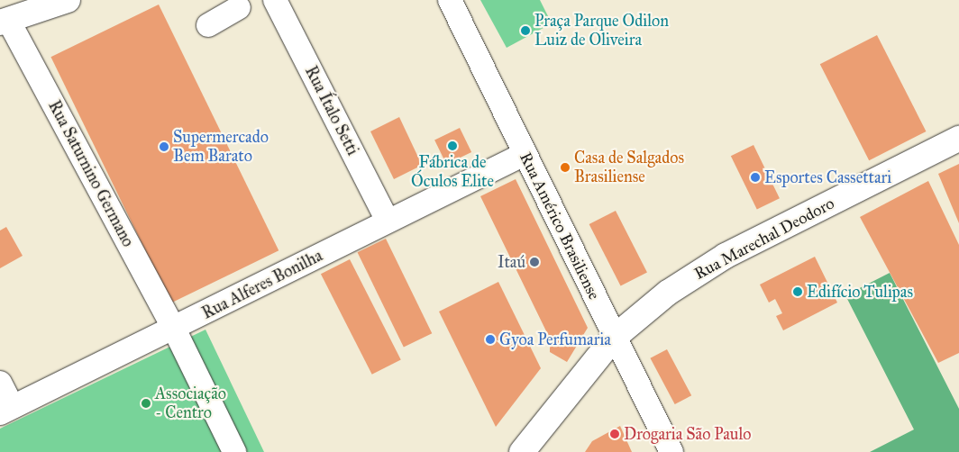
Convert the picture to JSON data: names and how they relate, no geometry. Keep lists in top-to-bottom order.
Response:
{
  "streets": {
    "main road": ["Rua Marechal Deodoro"],
    "street": [
      "Rua Ítalo Setti",
      "Rua Saturnino Germano",
      "Rua Américo Brasiliense",
      "Rua Alferes Bonilha"
    ]
  },
  "crossings": [
    ["Rua Ítalo Setti", "Rua Alferes Bonilha"],
    ["Rua Saturnino Germano", "Rua Alferes Bonilha"],
    ["Rua Américo Brasiliense", "Rua Marechal Deodoro"],
    ["Rua Américo Brasiliense", "Rua Alferes Bonilha"]
  ],
  "places": [
    "Praça Parque Odilon Luiz de Oliveira",
    "Fábrica de Óculos Elite",
    "Supermercado Bem Barato",
    "Casa de Salgados Brasiliense",
    "Esportes Cassettari",
    "Itaú",
    "Edifício Tulipas",
    "Gyoa Perfumaria",
    "Associação - Centro",
    "Drogaria São Paulo"
  ]
}
